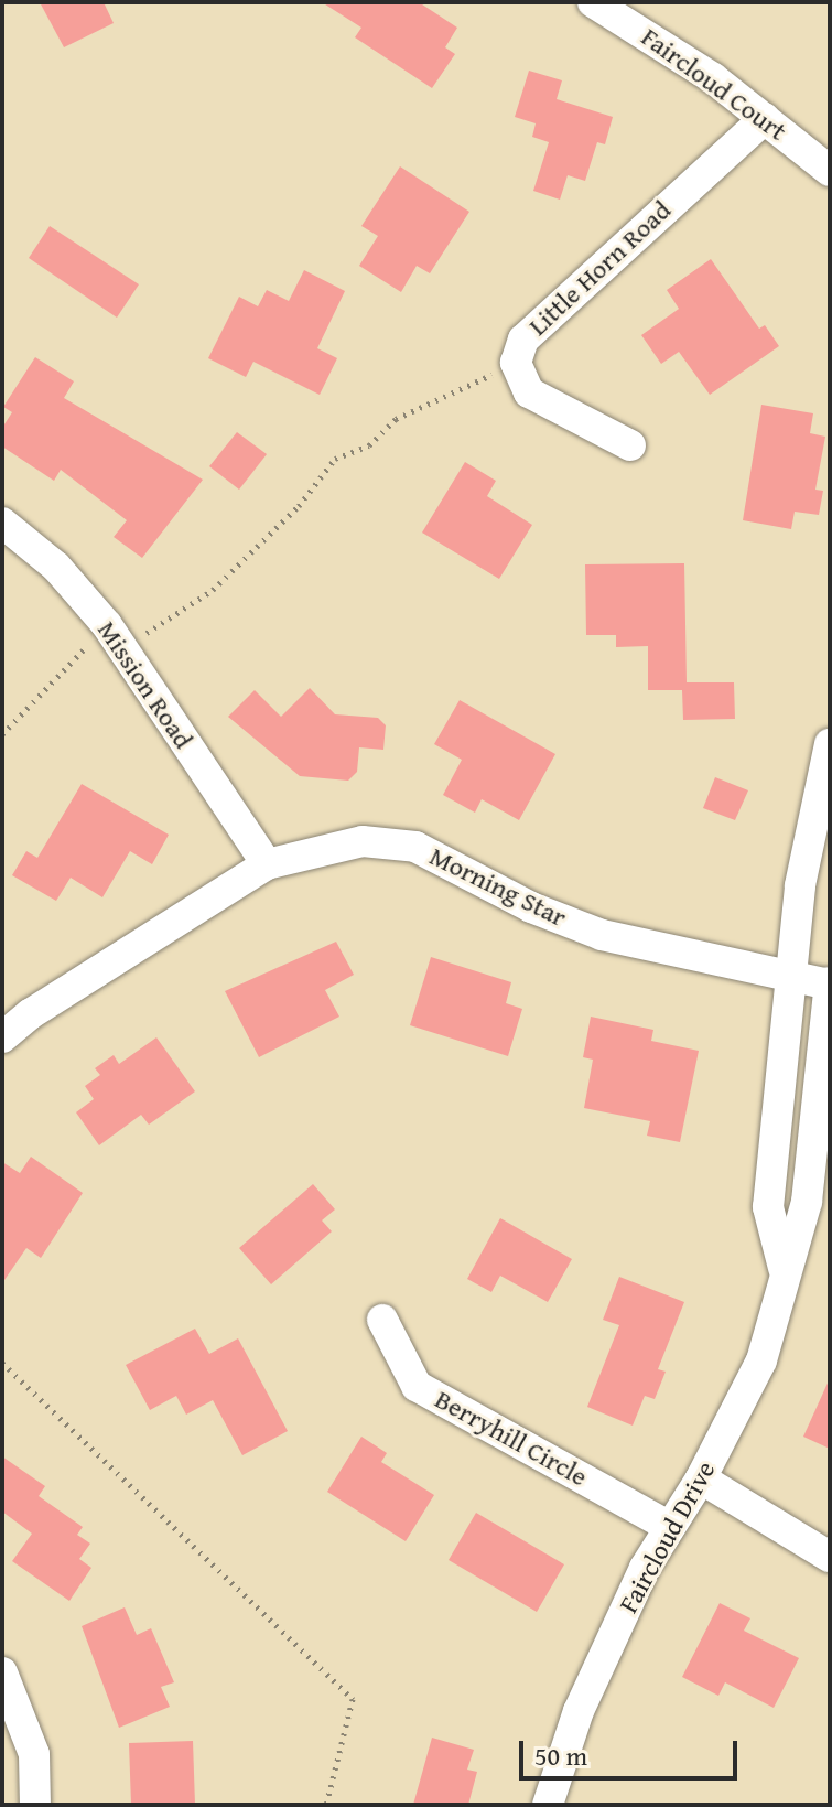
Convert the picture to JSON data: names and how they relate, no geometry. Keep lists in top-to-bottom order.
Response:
{
  "streets": {
    "street": [
      "Faircloud Court",
      "Little Horn Road",
      "Mission Road",
      "Morning Star",
      "Berryhill Circle",
      "Faircloud Drive"
    ]
  },
  "crossings": [
    ["Faircloud Court", "Little Horn Road"],
    ["Mission Road", "Morning Star"],
    ["Morning Star", "Faircloud Drive"],
    ["Berryhill Circle", "Faircloud Drive"]
  ],
  "scale_bar": "50 m"
}
